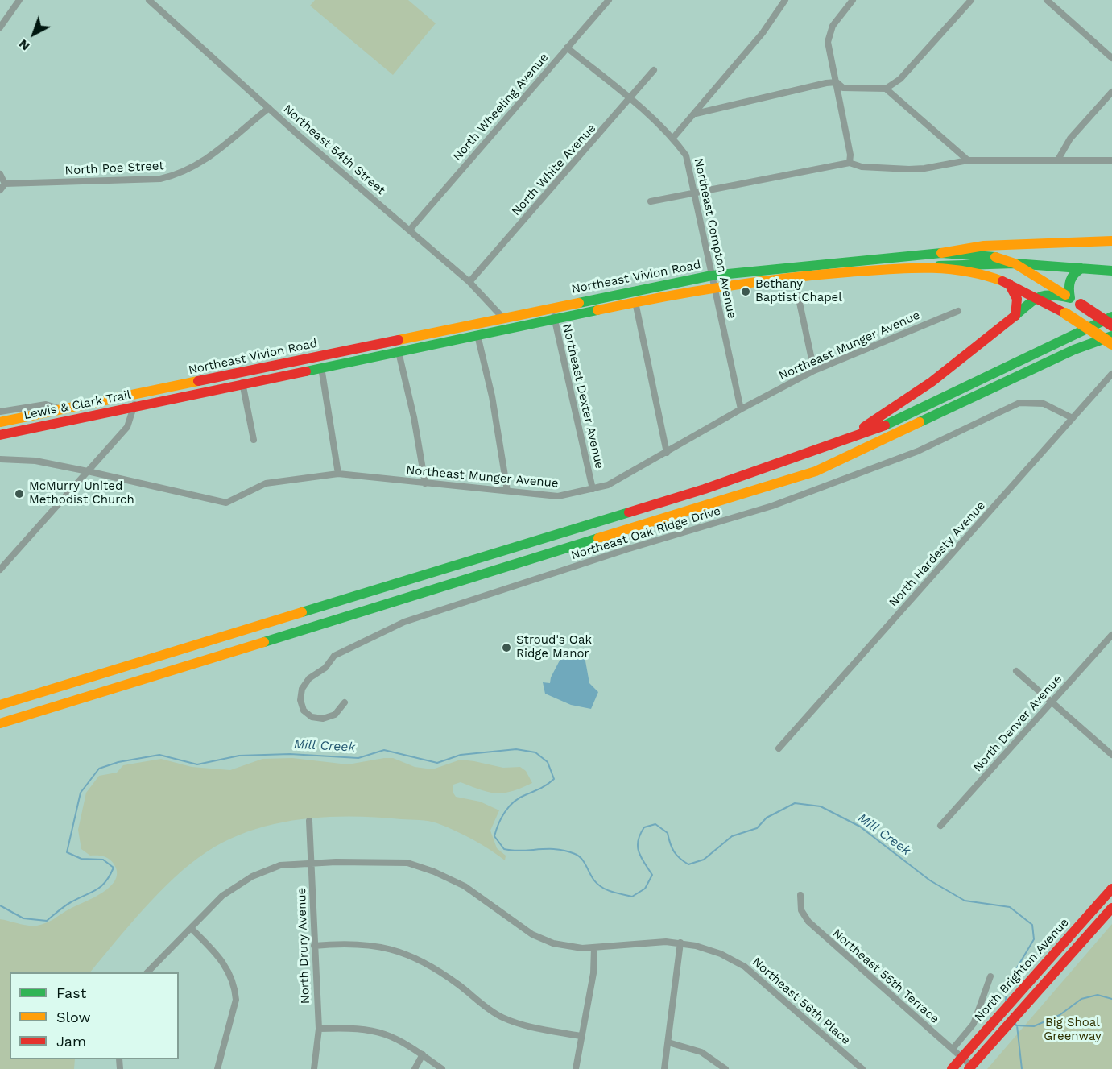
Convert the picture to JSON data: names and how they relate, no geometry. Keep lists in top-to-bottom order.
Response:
{
  "streets": {
    "main road": ["Northeast Vivion Road", "Lewis & Clark Trail", "North Brighton Avenue"],
    "street": [
      "North Wheeling Avenue",
      "Northeast 54th Street",
      "North Poe Street",
      "North White Avenue",
      "Northeast Compton Avenue",
      "Northeast Munger Avenue",
      "Northeast Dexter Avenue",
      "Northeast Oak Ridge Drive",
      "North Hardesty Avenue",
      "North Denver Avenue",
      "North Drury Avenue",
      "Northeast 55th Terrace",
      "Northeast 56th Place"
    ]
  },
  "crossings": [
    ["North Wheeling Avenue", "Northeast 54th Street"],
    ["North Wheeling Avenue", "Northeast Compton Avenue"],
    ["Northeast 54th Street", "North Poe Street"],
    ["Northeast 54th Street", "North White Avenue"],
    ["Northeast 54th Street", "Northeast Vivion Road"],
    ["North White Avenue", "Northeast Compton Avenue"],
    ["Northeast Compton Avenue", "Northeast Vivion Road"],
    ["Northeast Compton Avenue", "Northeast Munger Avenue"],
    ["Northeast Vivion Road", "Northeast Dexter Avenue"],
    ["Northeast Vivion Road", "Lewis & Clark Trail"],
    ["Northeast Munger Avenue", "Northeast Dexter Avenue"],
    ["Northeast Oak Ridge Drive", "North Hardesty Avenue"],
    ["North Drury Avenue", "Northeast 56th Place"],
    ["North Brighton Avenue", "Northeast 55th Terrace"]
  ],
  "water": ["Mill Creek"],
  "parks": ["Big Shoal Greenway"],
  "places": ["Bethany Baptist Chapel", "McMurry United Methodist Church", "Stroud's Oak Ridge Manor"],
  "legend": ["Fast", "Slow", "Jam"],
  "north": "bottom left"
}
